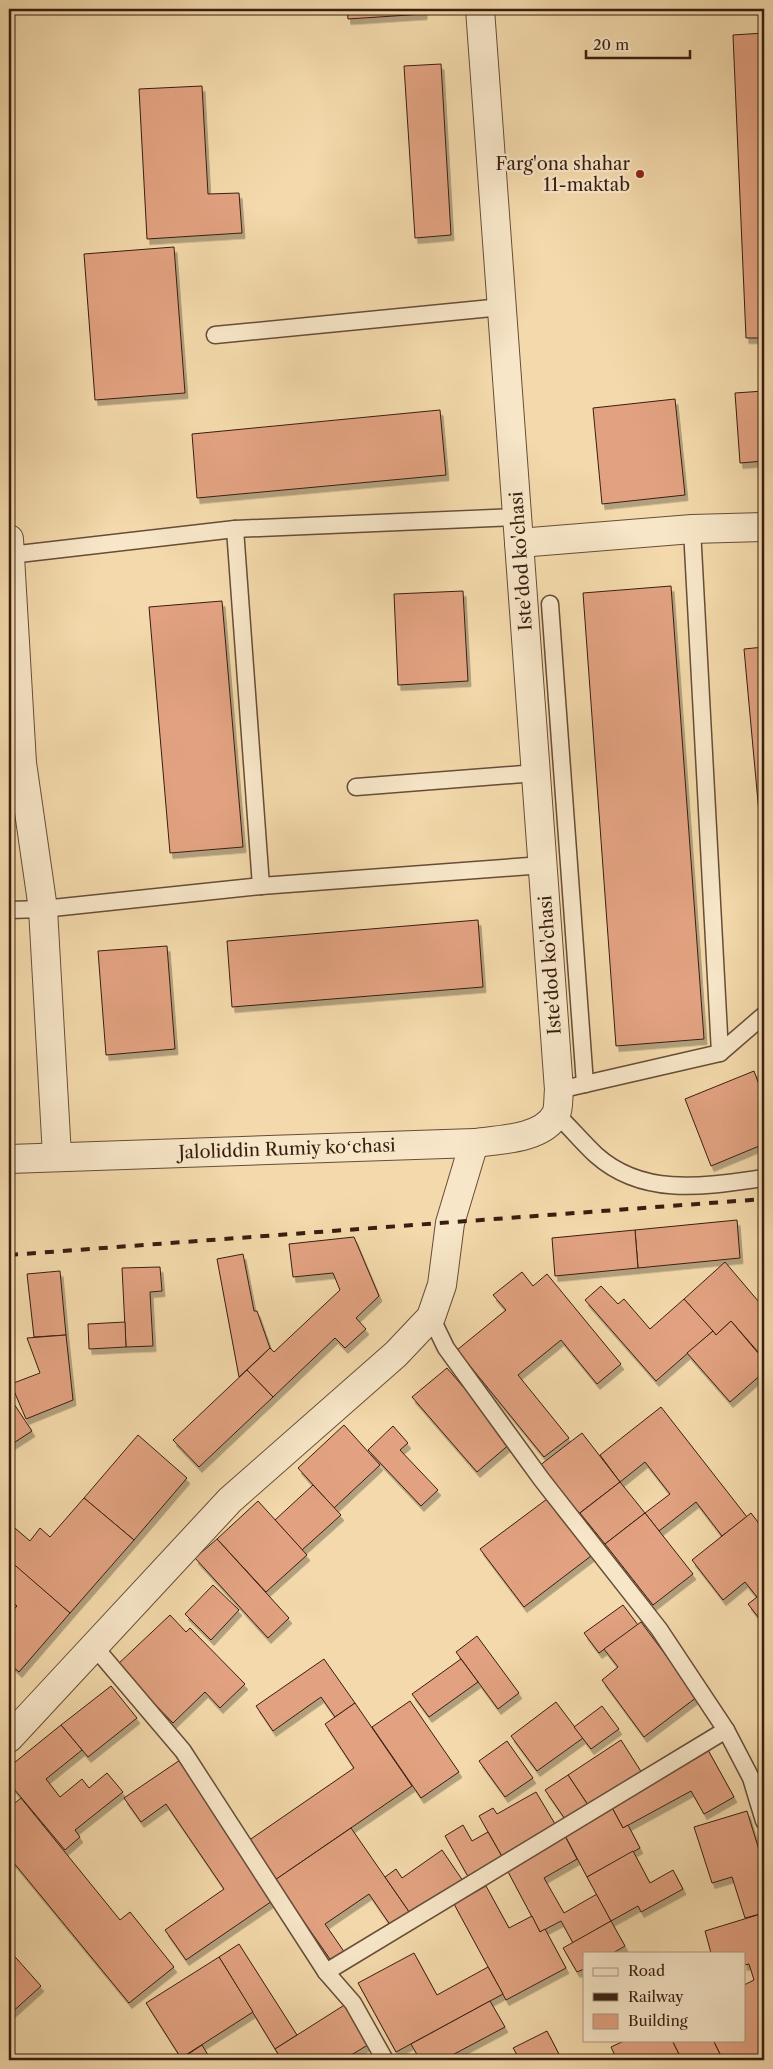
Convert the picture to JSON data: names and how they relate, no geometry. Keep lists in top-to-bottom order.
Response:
{
  "streets": {
    "street": ["Iste'dod ko'chasi", "Jaloliddin Rumiy koʻchasi"]
  },
  "crossings": [
    ["Iste'dod ko'chasi", "Jaloliddin Rumiy koʻchasi"]
  ],
  "places": ["Farg'ona shahar 11-maktab"],
  "legend": ["Road", "Railway", "Building"],
  "scale_bar": "20 m"
}
